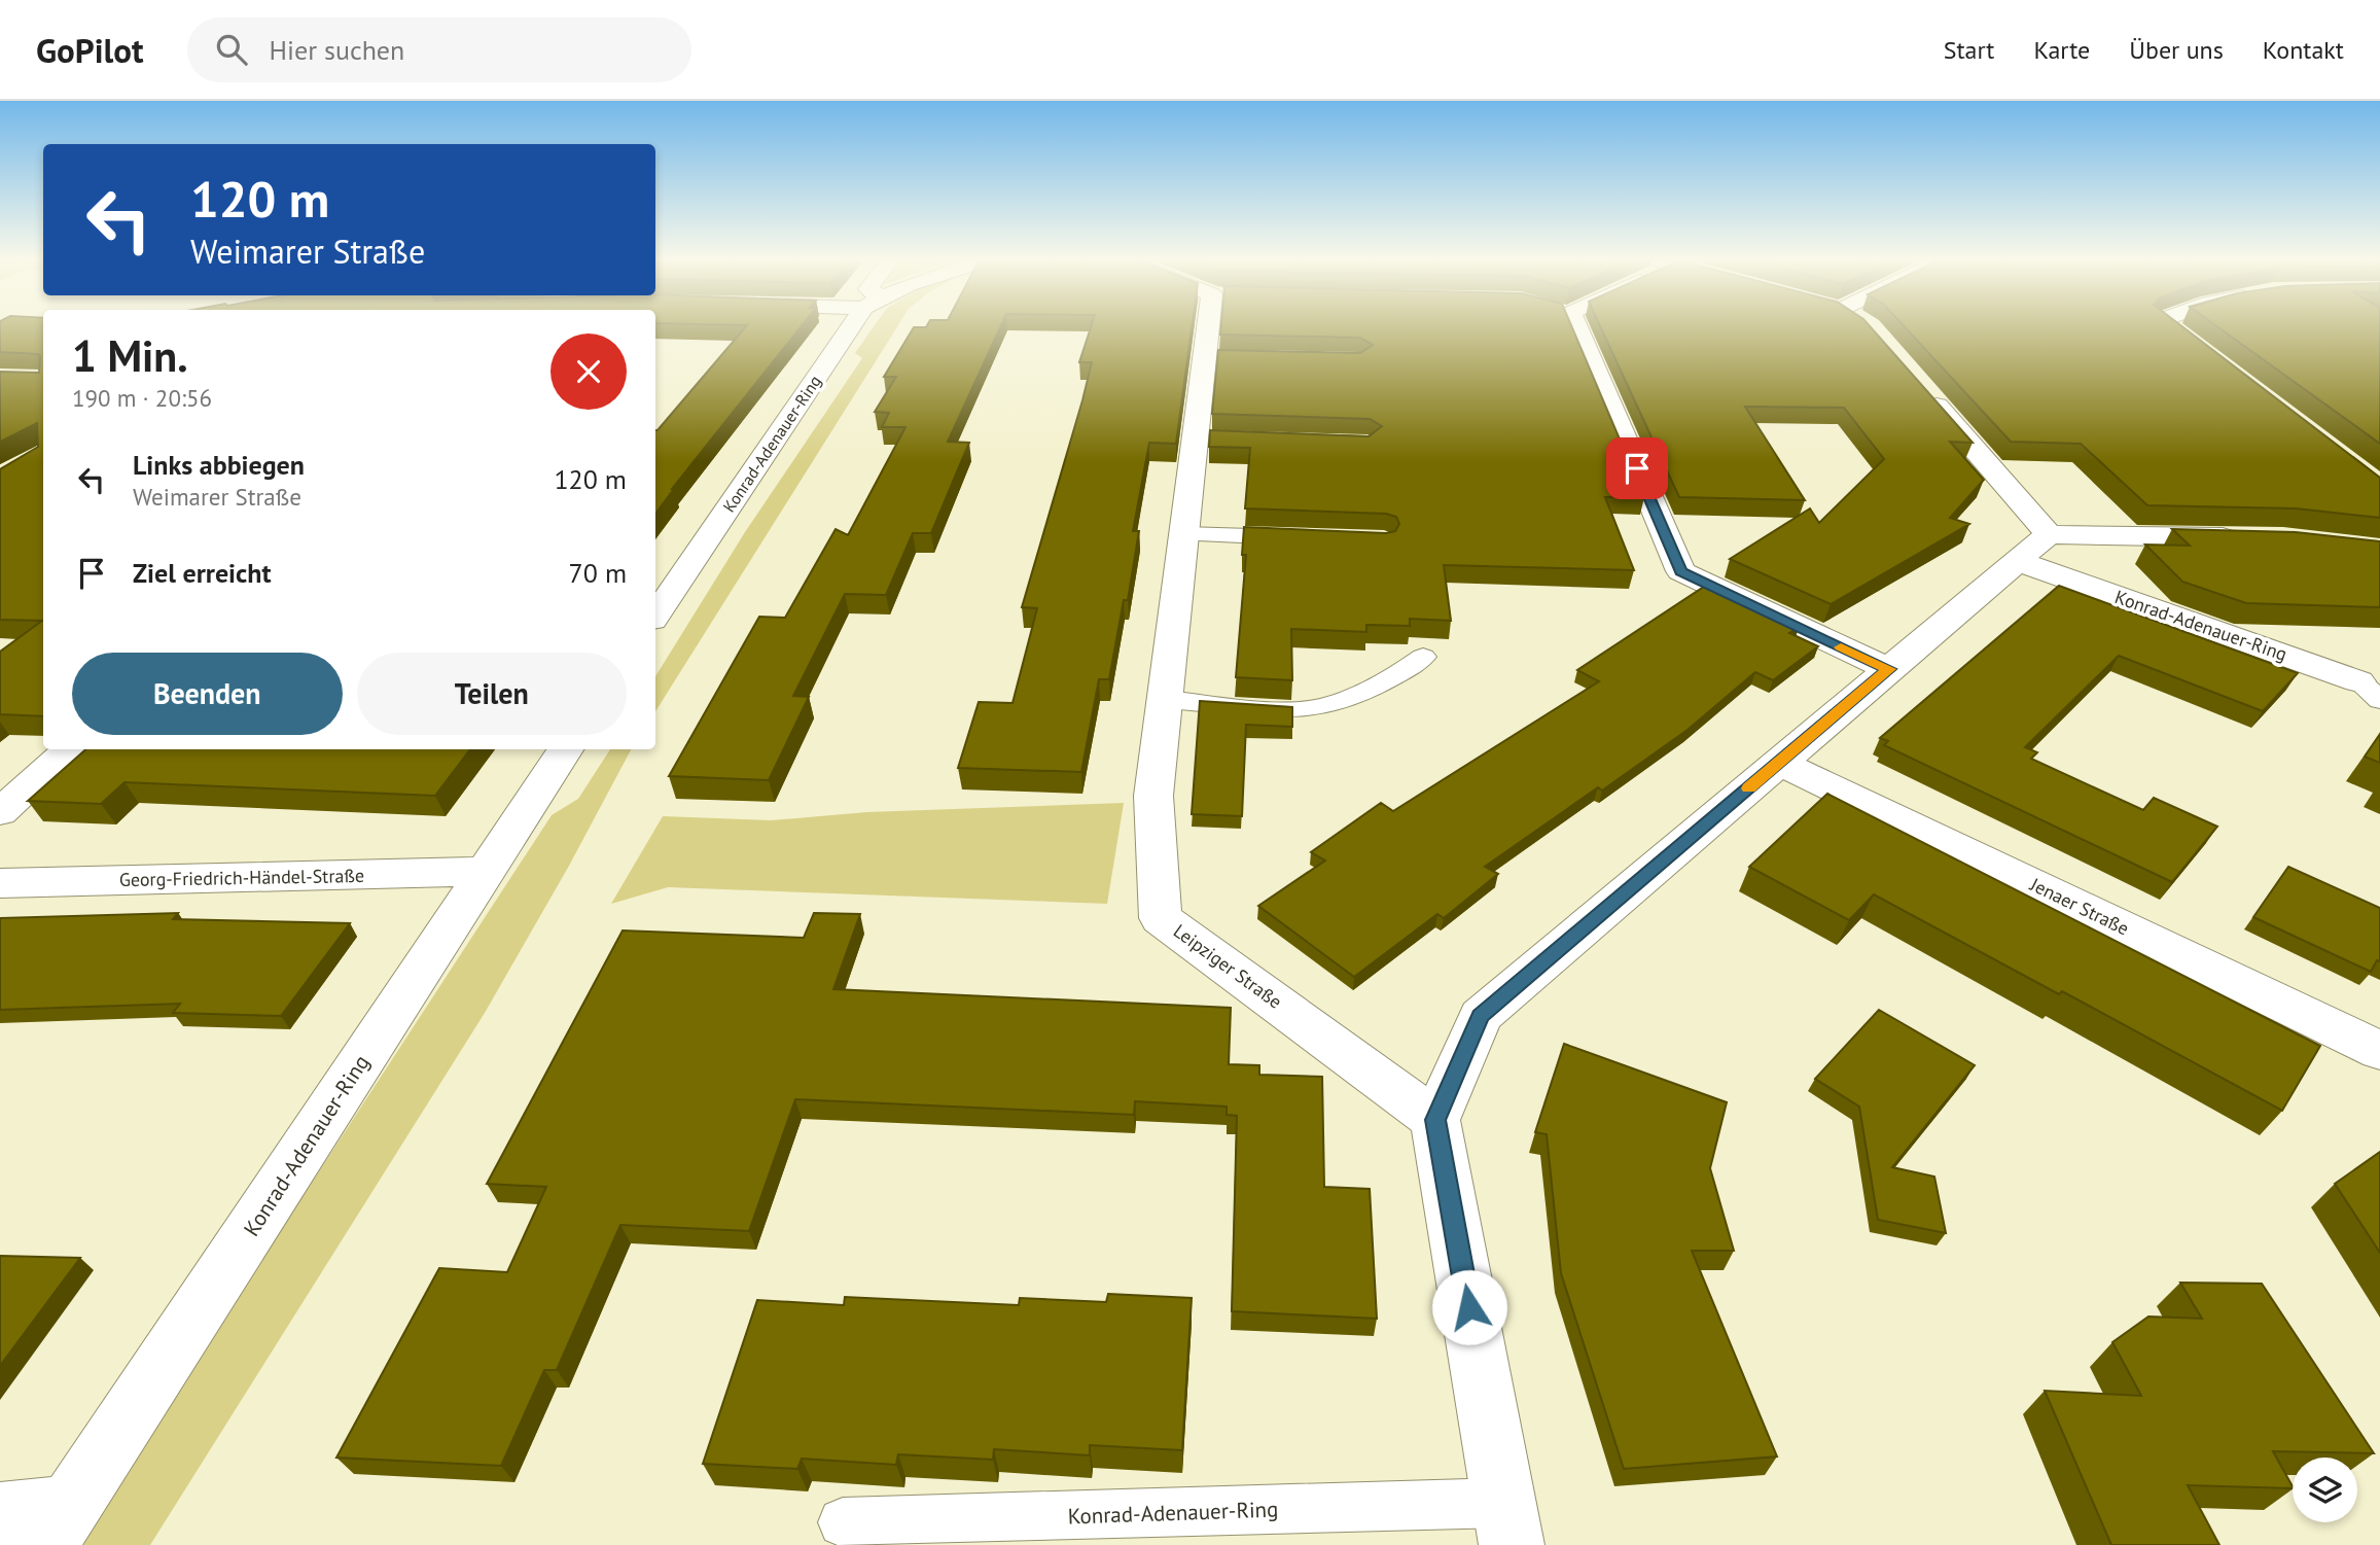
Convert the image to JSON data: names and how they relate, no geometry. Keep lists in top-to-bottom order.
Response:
{
  "streets": {
    "street": [
      "Konrad-Adenauer-Ring",
      "Georg-Friedrich-Händel-Straße",
      "Jenaer Straße",
      "Leipziger Straße"
    ]
  },
  "crossings": [
    ["Konrad-Adenauer-Ring", "Georg-Friedrich-Händel-Straße"],
    ["Konrad-Adenauer-Ring", "Leipziger Straße"]
  ],
  "page": {
    "header": "GoPilot",
    "search": "Hier suchen",
    "nav": [
      "Start",
      "Karte",
      "Über uns",
      "Kontakt"
    ],
    "turn": ["120 m", "Weimarer Straße"],
    "heading": ["1 Min.", "190 m · 20:56"],
    "list": [
      {
        "name": "Links abbiegen",
        "note": "Weimarer Straße",
        "value": "120 m"
      },
      {
        "name": "Ziel erreicht",
        "value": "70 m"
      }
    ],
    "buttons": ["Beenden", "Teilen"]
  }
}
